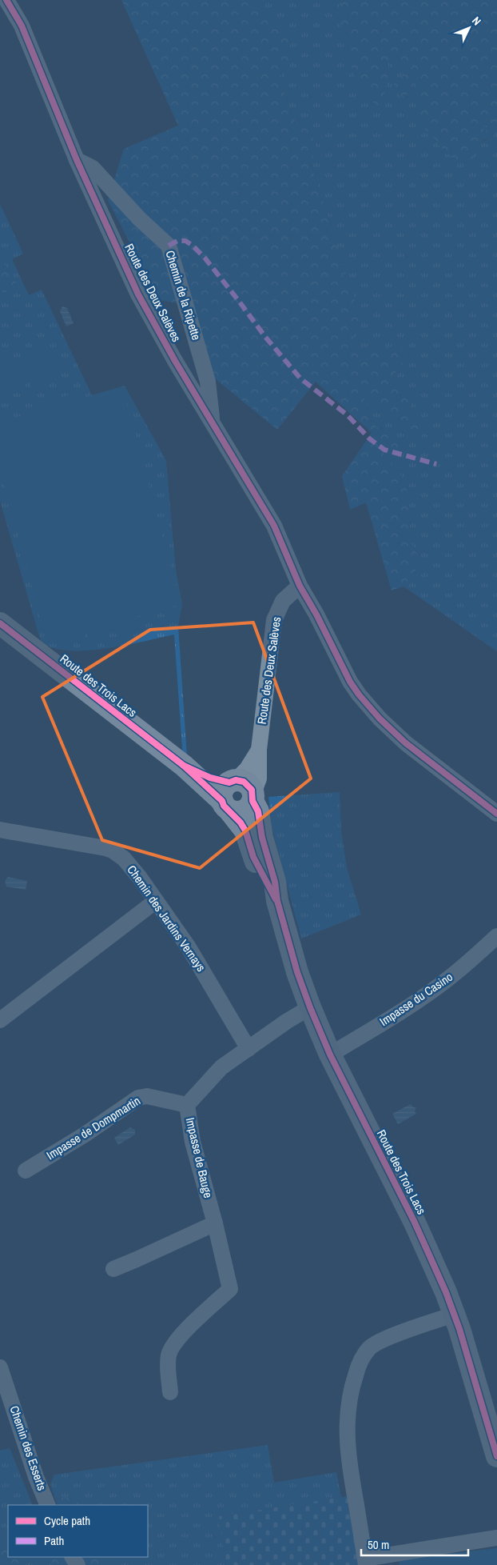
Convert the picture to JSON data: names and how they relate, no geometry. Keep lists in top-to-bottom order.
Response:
{
  "streets": {
    "street": [
      "Route des Deux Salèves",
      "Chemin de la Ripette",
      "Route des Trois Lacs",
      "Chemin des Jardins Vernays",
      "Impasse du Casino",
      "Impasse de Dompmartin",
      "Impasse de Bauge",
      "Chemin des Esserts"
    ]
  },
  "crossings": [
    ["Route des Deux Salèves", "Chemin de la Ripette"],
    ["Route des Deux Salèves", "Route des Trois Lacs"],
    ["Route des Trois Lacs", "Impasse du Casino"],
    ["Route des Trois Lacs", "Impasse de Bauge"],
    ["Chemin des Jardins Vernays", "Impasse de Bauge"],
    ["Impasse de Dompmartin", "Impasse de Bauge"]
  ],
  "legend": ["Cycle path", "Path"],
  "scale_bar": "50 m",
  "north": "top right"
}
